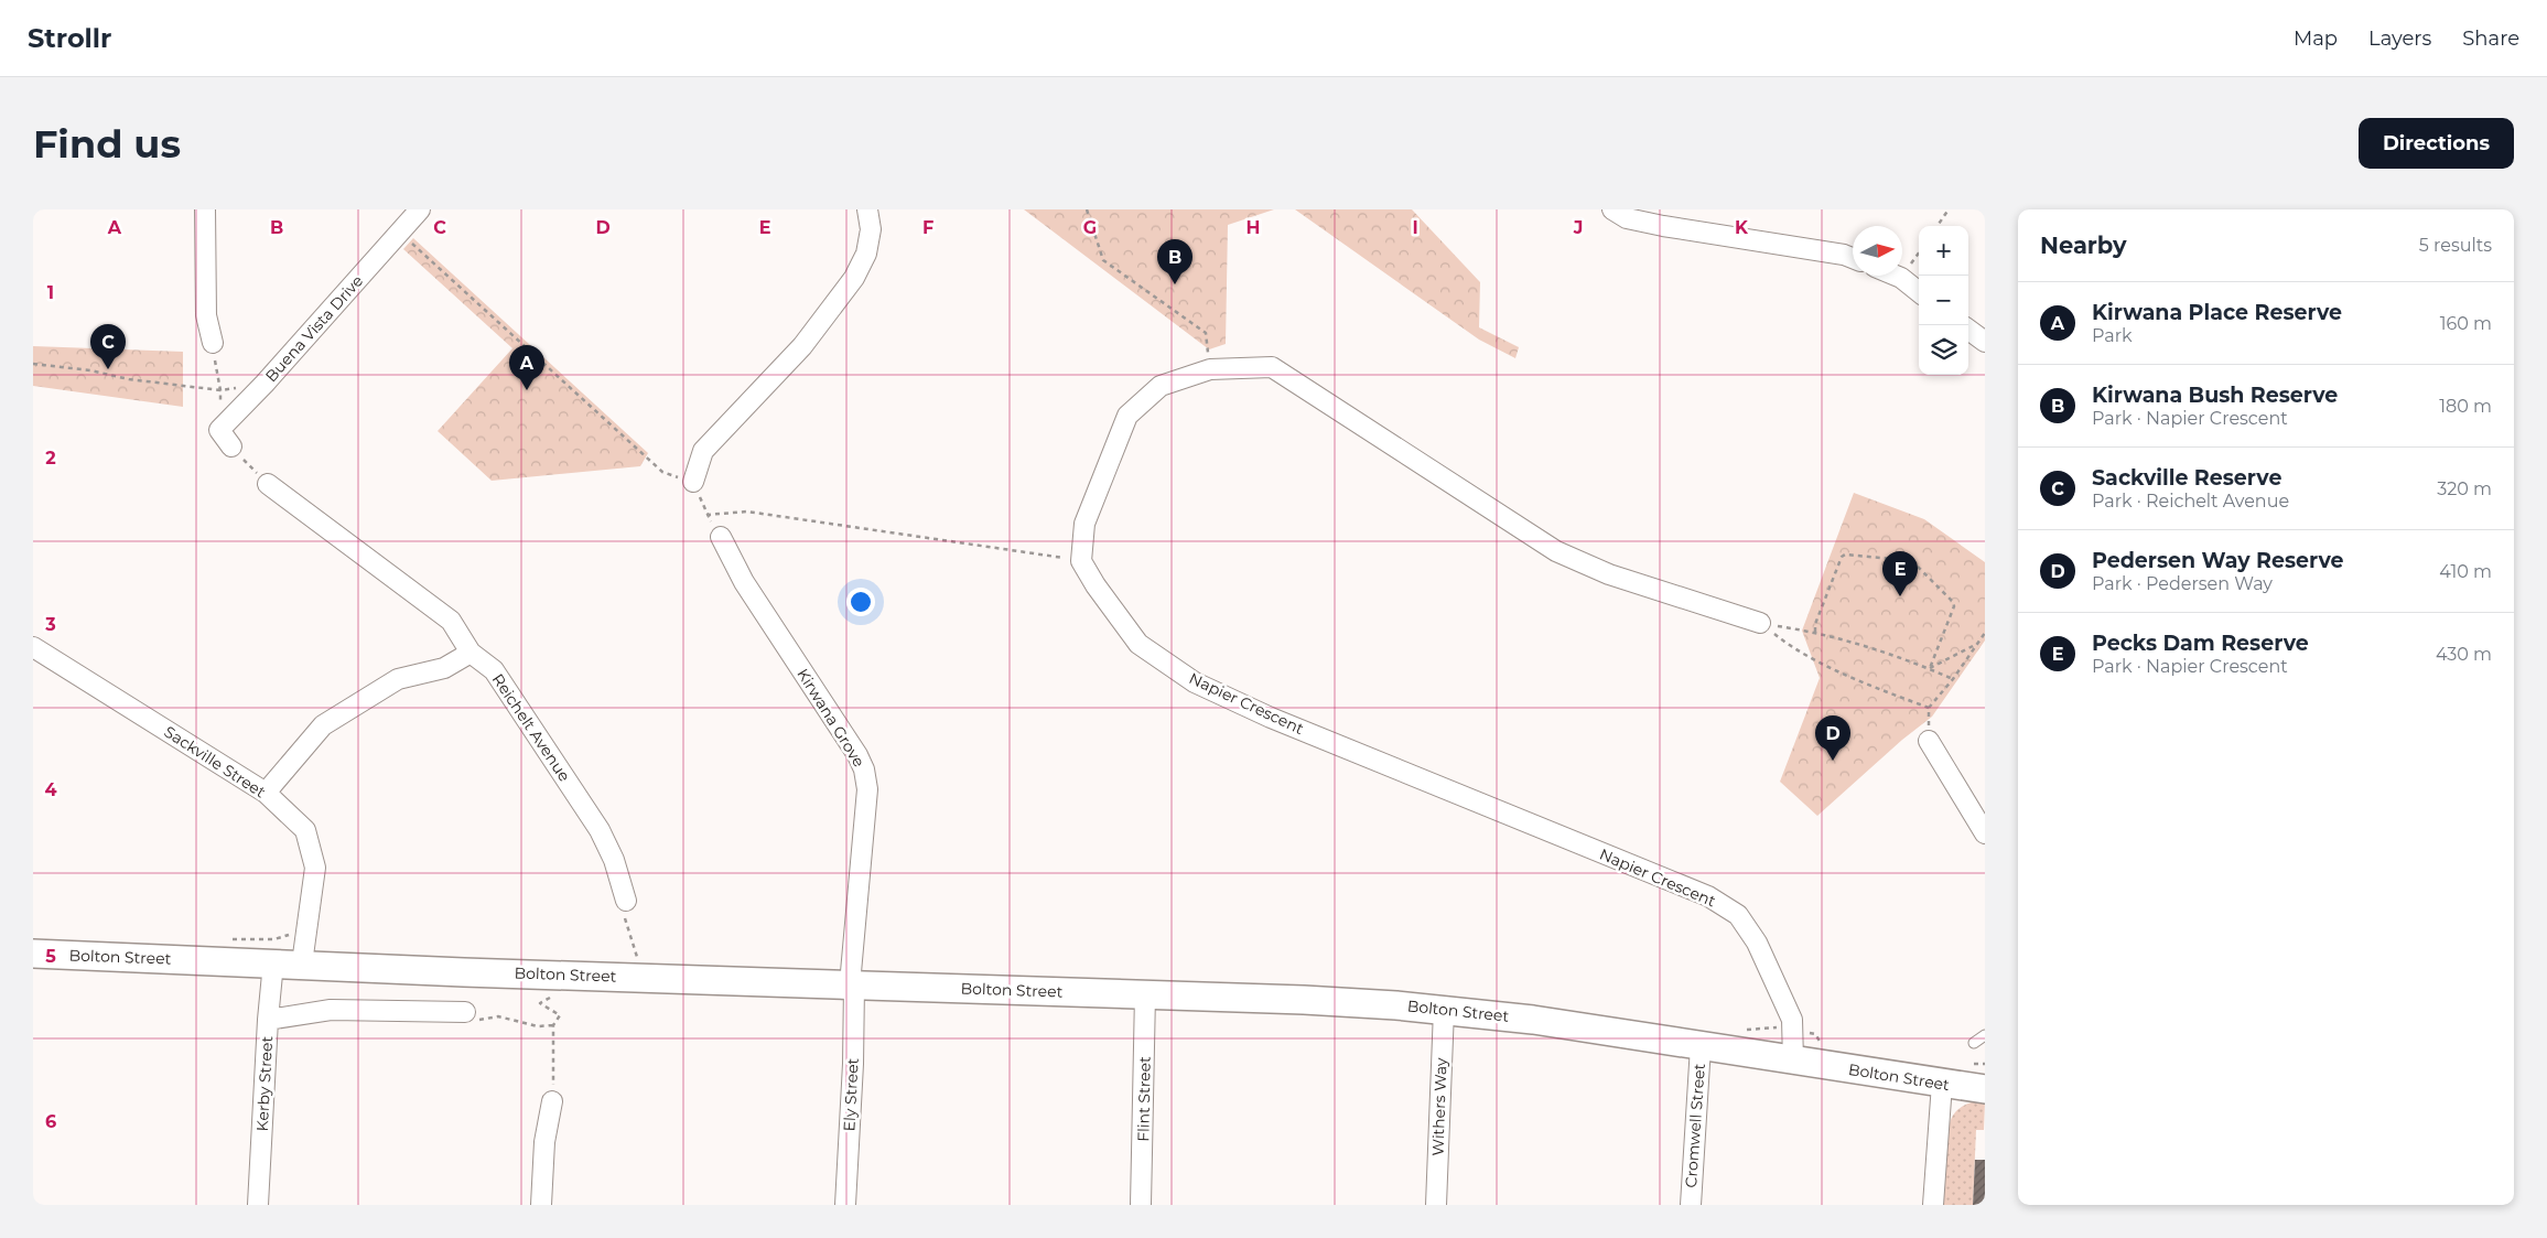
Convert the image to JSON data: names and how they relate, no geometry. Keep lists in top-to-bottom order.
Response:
{
  "streets": {
    "main road": ["Bolton Street"],
    "street": [
      "Buena Vista Drive",
      "Napier Crescent",
      "Kirwana Grove",
      "Reichelt Avenue",
      "Sackville Street",
      "Kerby Street",
      "Ely Street",
      "Flint Street",
      "Withers Way",
      "Cromwell Street"
    ]
  },
  "crossings": [
    ["Napier Crescent", "Bolton Street"],
    ["Kirwana Grove", "Bolton Street"],
    ["Kirwana Grove", "Ely Street"],
    ["Sackville Street", "Bolton Street"],
    ["Bolton Street", "Kerby Street"],
    ["Bolton Street", "Ely Street"],
    ["Bolton Street", "Flint Street"],
    ["Bolton Street", "Withers Way"],
    ["Bolton Street", "Cromwell Street"]
  ],
  "north": "right",
  "page": {
    "header": "Strollr",
    "nav": ["Map", "Layers", "Share"],
    "buttons": "Directions",
    "title": "Find us",
    "heading": ["Nearby", "5 results"],
    "map_buttons": ["+", "−"],
    "pins": [
      "B",
      "C",
      "A",
      "E",
      "D"
    ],
    "list": [
      {
        "mark": "A",
        "name": "Kirwana Place Reserve",
        "note": "Park",
        "value": "160 m"
      },
      {
        "mark": "B",
        "name": "Kirwana Bush Reserve",
        "note": "Park · Napier Crescent",
        "value": "180 m"
      },
      {
        "mark": "C",
        "name": "Sackville Reserve",
        "note": "Park · Reichelt Avenue",
        "value": "320 m"
      },
      {
        "mark": "D",
        "name": "Pedersen Way Reserve",
        "note": "Park · Pedersen Way",
        "value": "410 m"
      },
      {
        "mark": "E",
        "name": "Pecks Dam Reserve",
        "note": "Park · Napier Crescent",
        "value": "430 m"
      }
    ]
  },
  "grid": {
    "columns": [
      "A",
      "B",
      "C",
      "D",
      "E",
      "F",
      "G",
      "H",
      "I",
      "J",
      "K"
    ],
    "rows": [
      "1",
      "2",
      "3",
      "4",
      "5",
      "6"
    ]
  }
}
